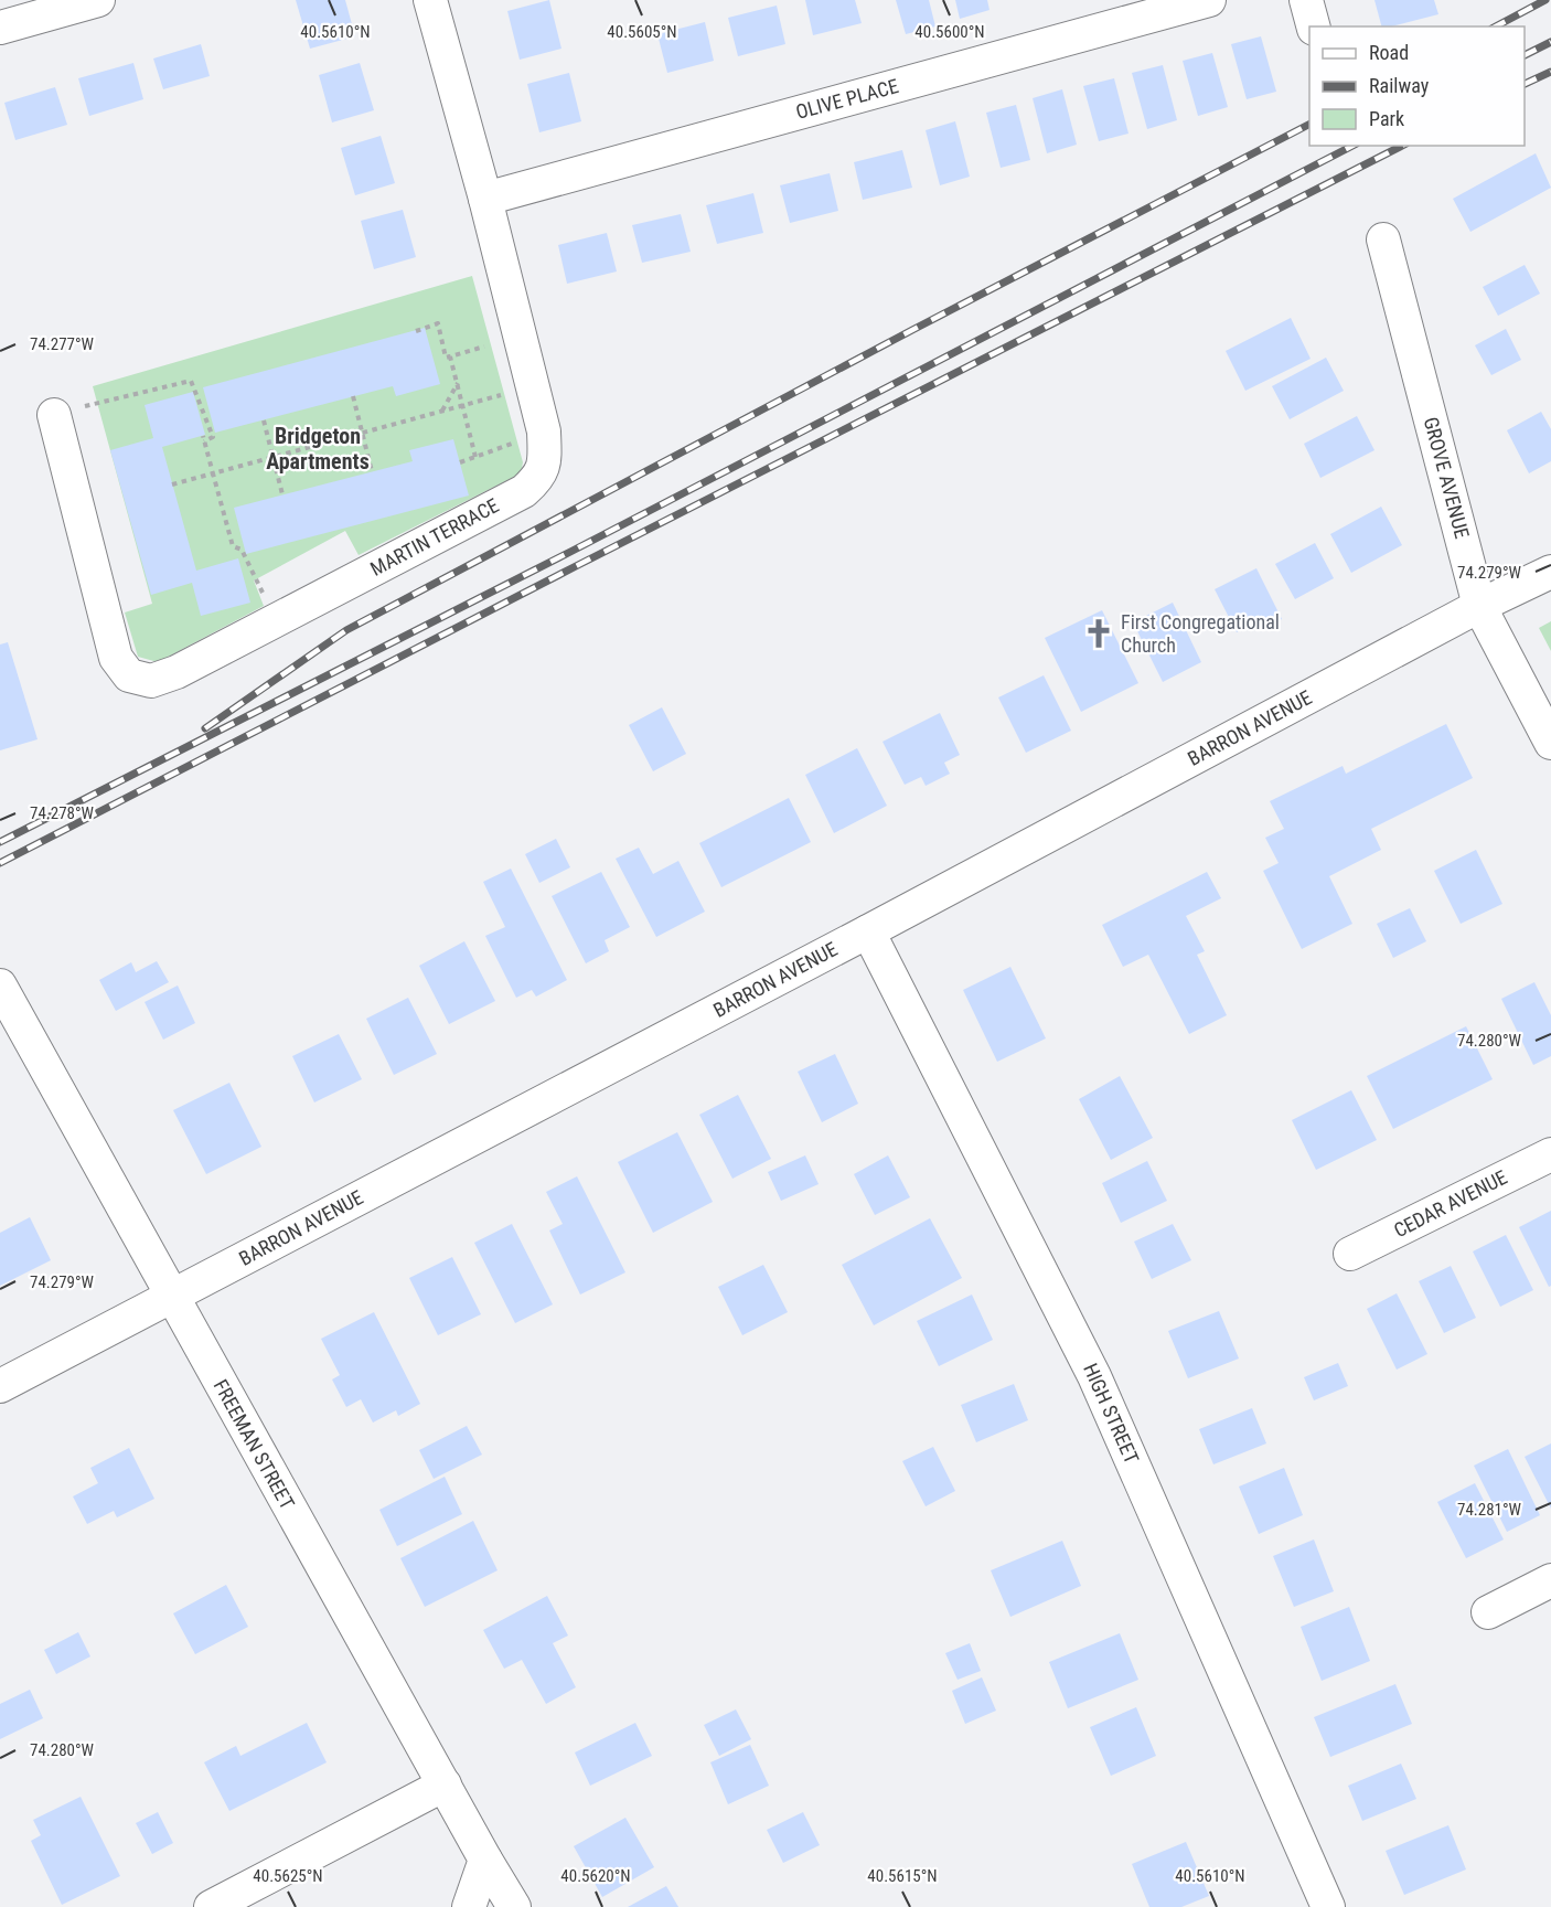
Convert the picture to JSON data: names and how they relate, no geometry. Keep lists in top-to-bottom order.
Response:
{
  "streets": {
    "street": [
      "OLIVE PLACE",
      "GROVE AVENUE",
      "MARTIN TERRACE",
      "BARRON AVENUE",
      "CEDAR AVENUE",
      "HIGH STREET",
      "FREEMAN STREET"
    ]
  },
  "crossings": [
    ["OLIVE PLACE", "MARTIN TERRACE"],
    ["GROVE AVENUE", "BARRON AVENUE"],
    ["BARRON AVENUE", "HIGH STREET"],
    ["BARRON AVENUE", "FREEMAN STREET"]
  ],
  "districts": ["Bridgeton Apartments"],
  "places": {
    "church": ["First Congregational Church"]
  },
  "legend": ["Road", "Railway", "Park"],
  "coordinates": [
    "40.5600°N",
    "40.5610°N",
    "40.5605°N",
    "74.277°W",
    "74.279°W",
    "74.278°W",
    "74.280°W",
    "74.281°W",
    "40.5625°N",
    "40.5620°N",
    "40.5615°N"
  ]
}
